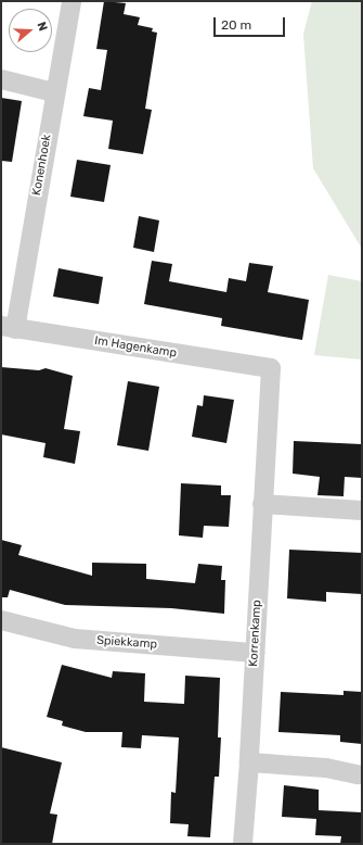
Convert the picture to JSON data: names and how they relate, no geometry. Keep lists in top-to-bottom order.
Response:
{
  "streets": {
    "street": [
      "Konenhoek",
      "Im Hagenkamp",
      "Korrenkamp",
      "Spiekkamp"
    ]
  },
  "crossings": [
    ["Konenhoek", "Im Hagenkamp"],
    ["Im Hagenkamp", "Korrenkamp"],
    ["Korrenkamp", "Spiekkamp"]
  ],
  "scale_bar": "20 m",
  "north": "right"
}
